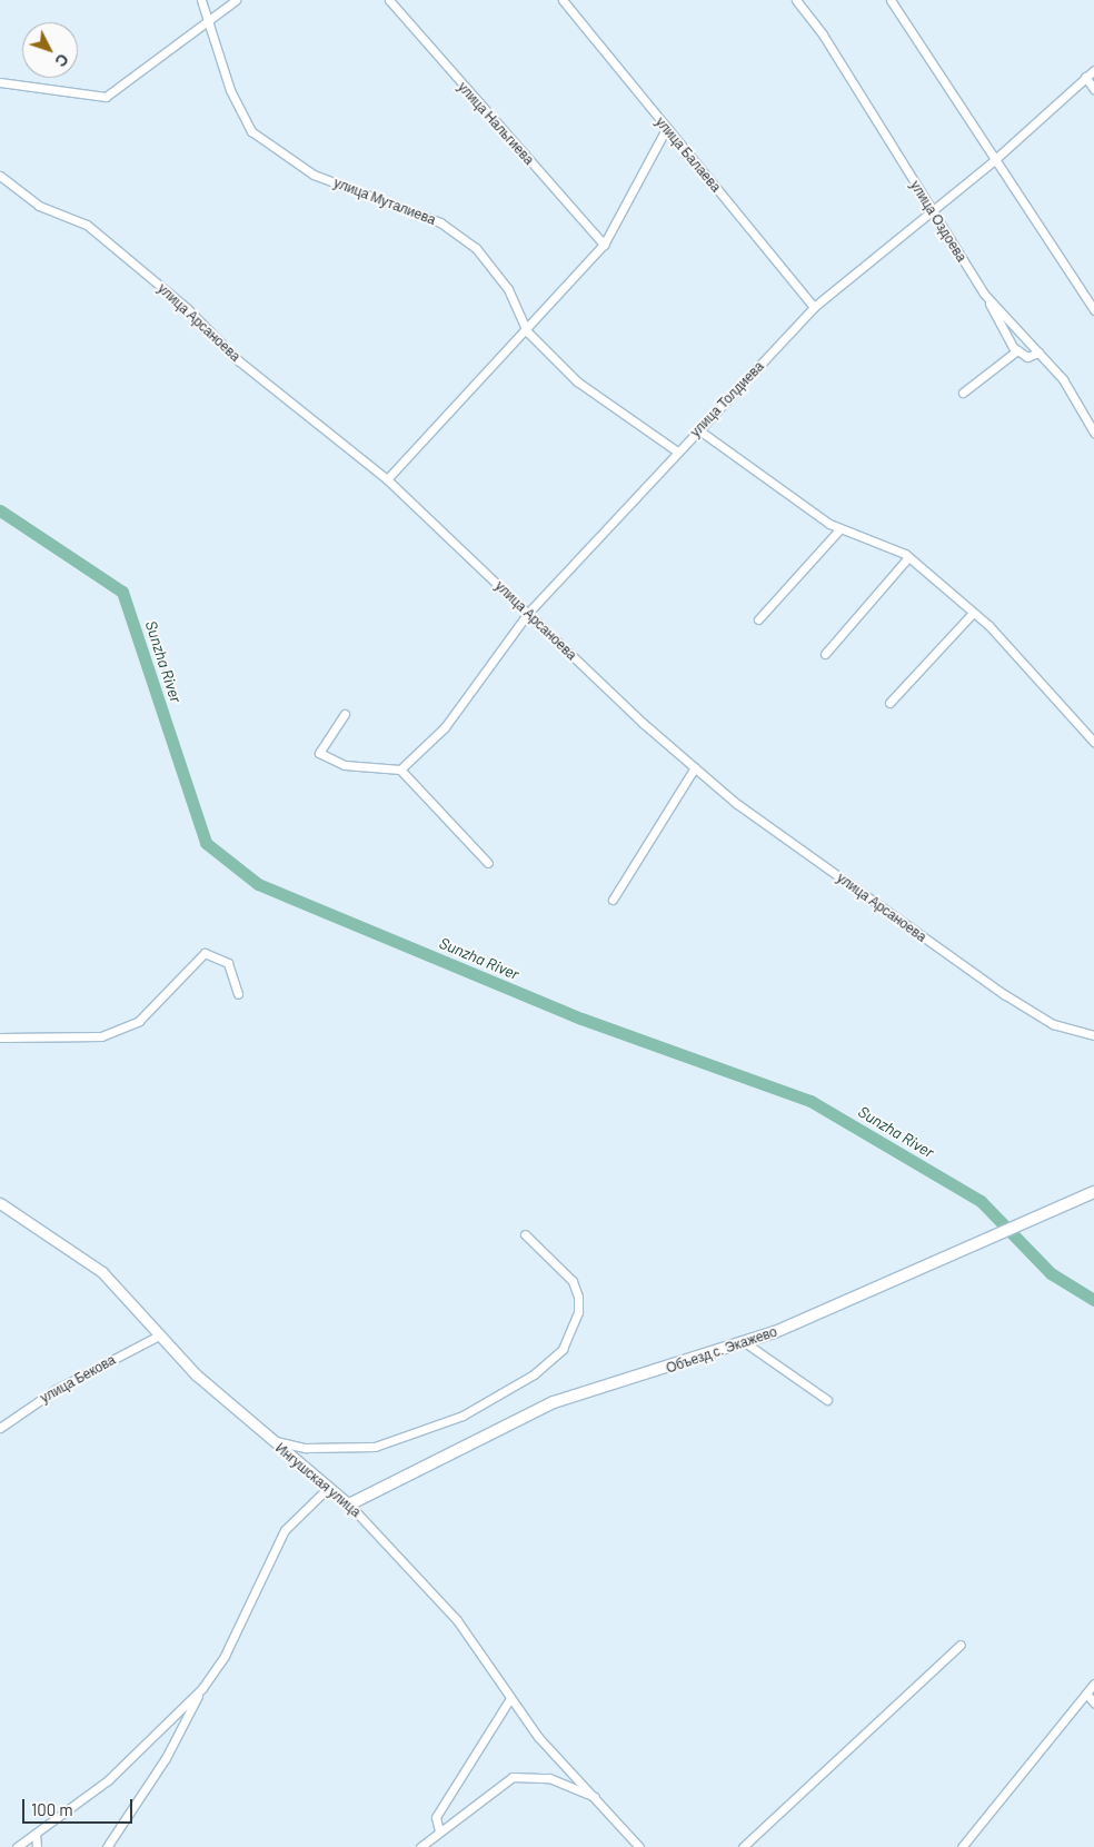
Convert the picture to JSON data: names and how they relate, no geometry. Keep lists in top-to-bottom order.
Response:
{
  "streets": {
    "main road": ["Объезд с. Экажево"],
    "street": [
      "улица Нальгиева",
      "улица Балаева",
      "улица Муталиева",
      "улица Оздоева",
      "улица Арсаноева",
      "улица Толдиева",
      "улица Бекова",
      "Ингушская улица"
    ]
  },
  "crossings": [
    ["улица Балаева", "улица Толдиева"],
    ["улица Муталиева", "улица Толдиева"],
    ["улица Оздоева", "улица Толдиева"],
    ["улица Арсаноева", "улица Толдиева"],
    ["Объезд с. Экажево", "Ингушская улица"],
    ["улица Бекова", "Ингушская улица"]
  ],
  "water": ["Sunzha River"],
  "scale_bar": "100 m",
  "north": "bottom right"
}
